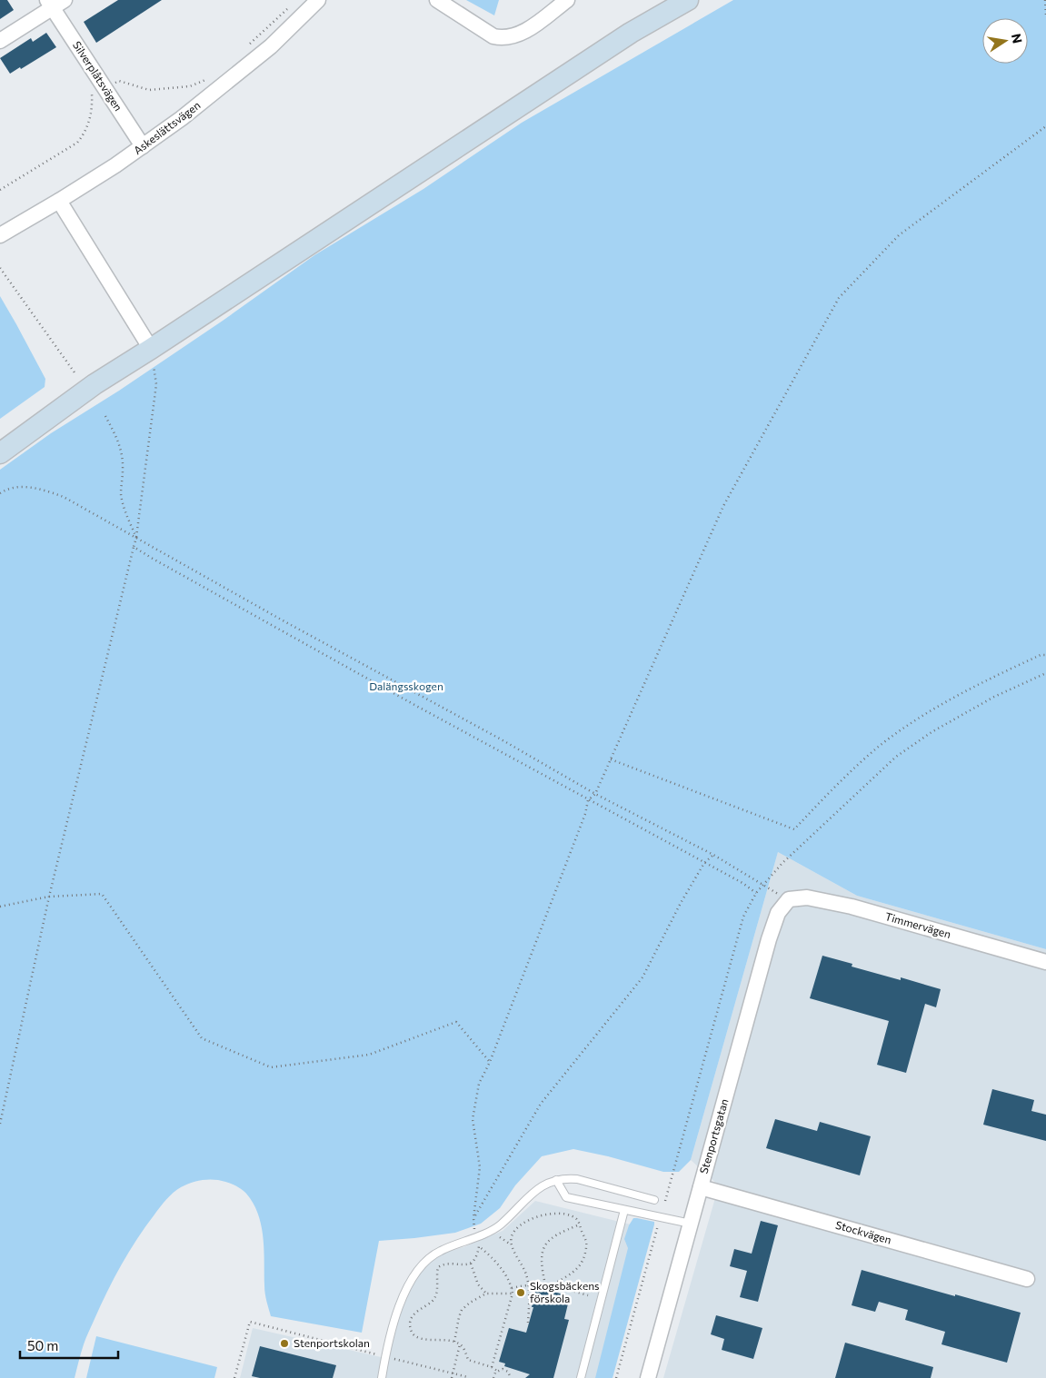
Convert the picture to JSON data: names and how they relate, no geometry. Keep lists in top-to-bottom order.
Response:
{
  "streets": {
    "street": [
      "Silverplåtsvägen",
      "Askeslättsvägen",
      "Timmervägen",
      "Stenportsgatan",
      "Stockvägen"
    ]
  },
  "crossings": [
    ["Silverplåtsvägen", "Askeslättsvägen"],
    ["Timmervägen", "Stenportsgatan"],
    ["Stenportsgatan", "Stockvägen"]
  ],
  "parks": ["Dalängsskogen"],
  "places": ["Skogsbäckens förskola", "Stenportskolan"],
  "scale_bar": "50 m",
  "north": "right"
}
